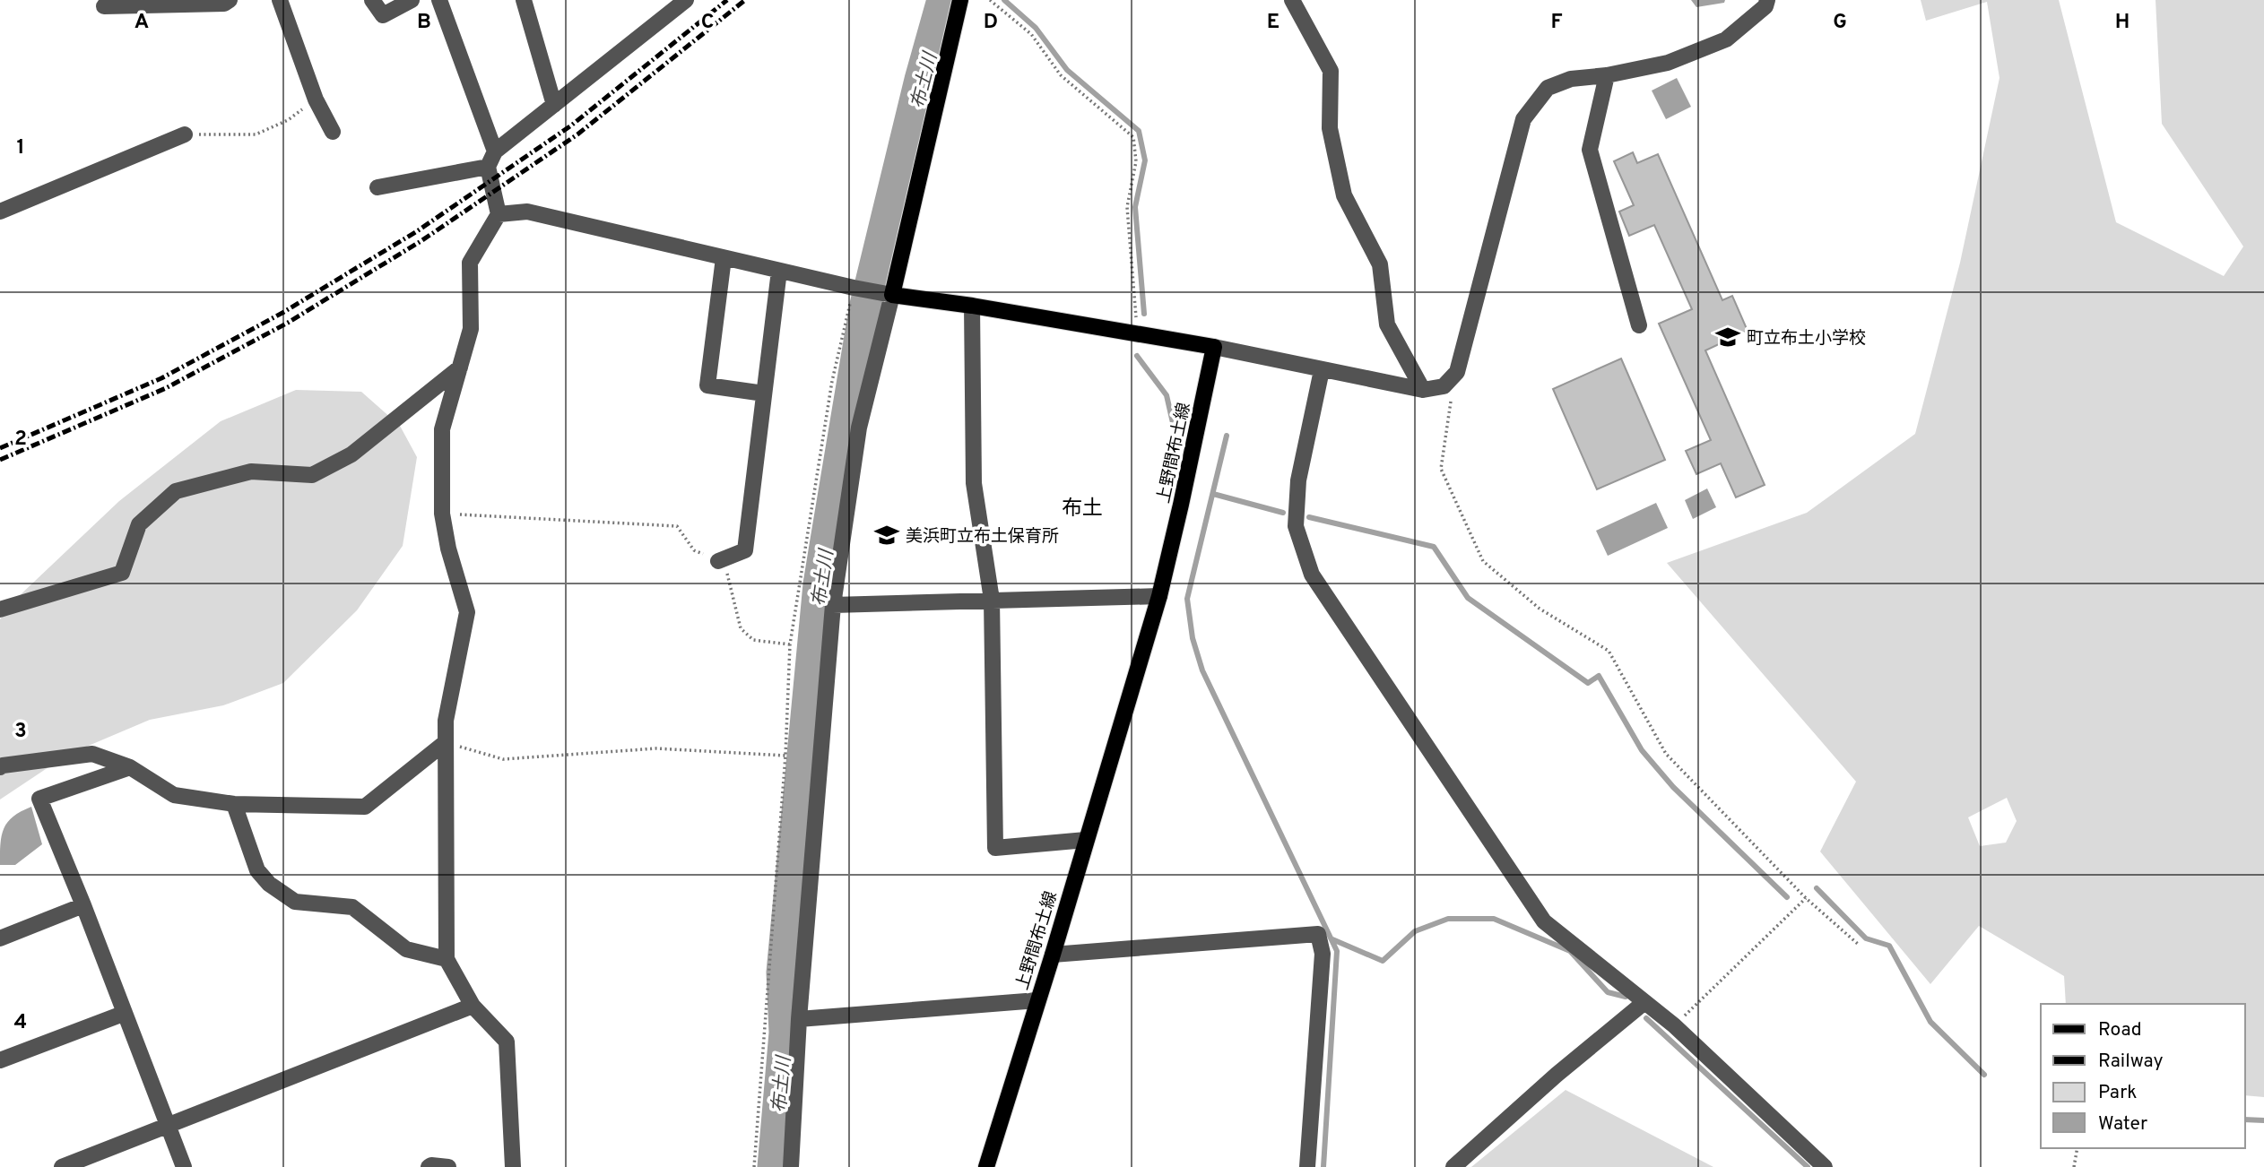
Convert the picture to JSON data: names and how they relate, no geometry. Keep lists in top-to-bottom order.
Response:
{
  "streets": {
    "main road": ["上野間布土線"]
  },
  "districts": ["布土"],
  "water": ["布土川"],
  "places": {
    "school or university": ["町立布土小学校", "美浜町立布土保育所"]
  },
  "legend": [
    "Road",
    "Railway",
    "Park",
    "Water"
  ],
  "grid": {
    "columns": [
      "A",
      "B",
      "C",
      "D",
      "E",
      "F",
      "G",
      "H"
    ],
    "rows": [
      "1",
      "2",
      "3",
      "4"
    ]
  }
}
